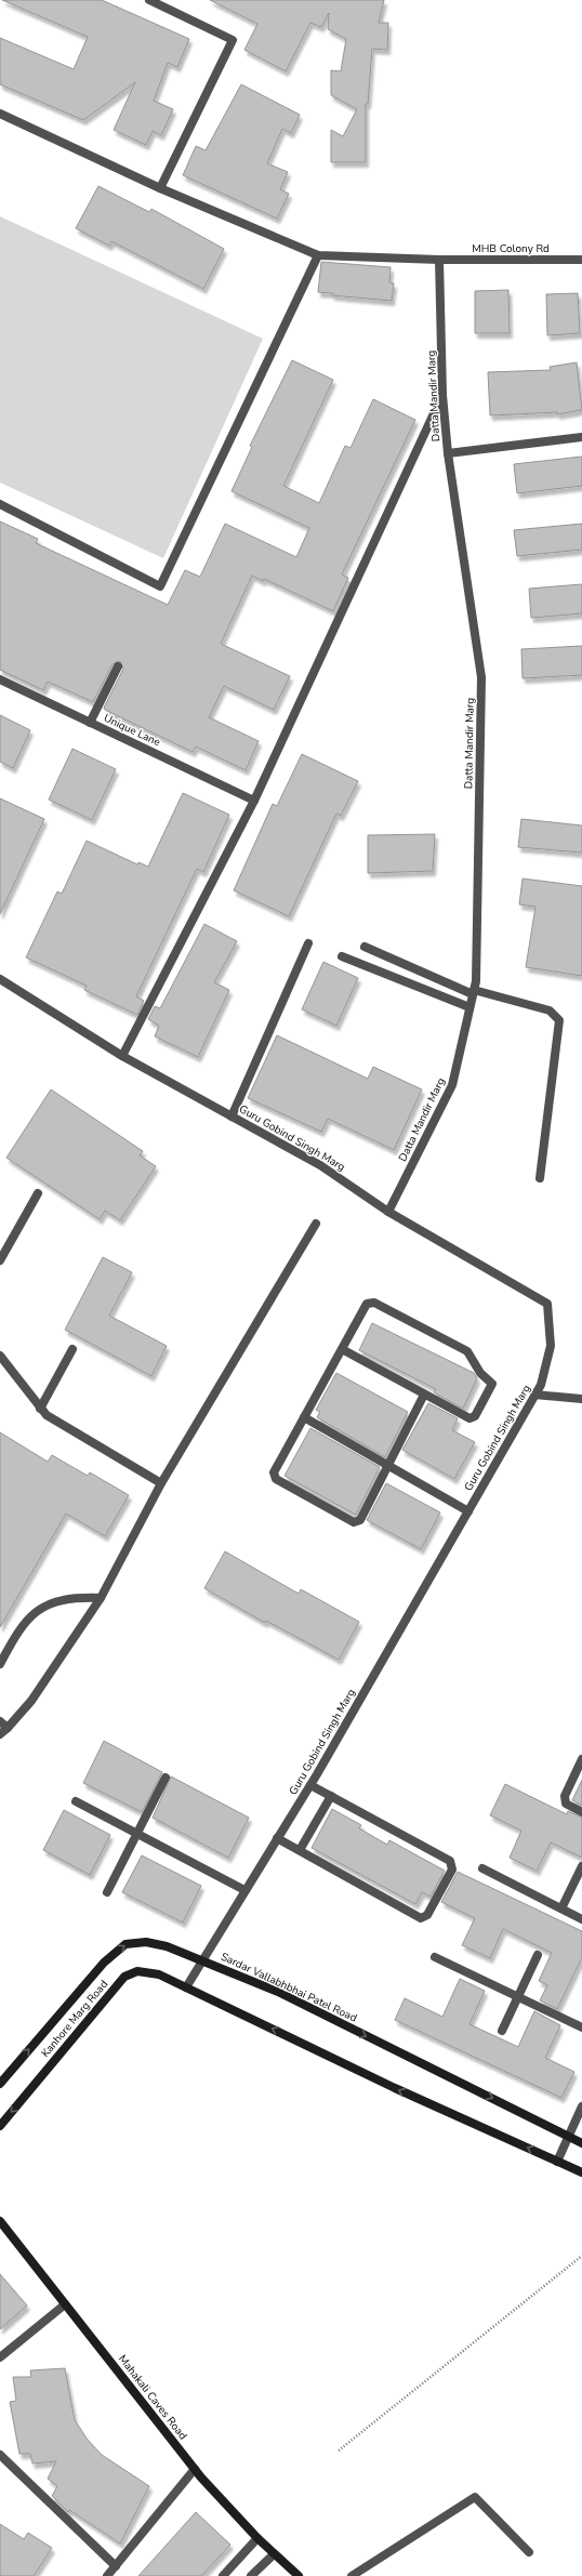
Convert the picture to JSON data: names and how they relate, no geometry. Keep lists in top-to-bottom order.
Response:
{
  "streets": {
    "main road": ["Sardar Vallabhbhai Patel Road", "Kanhore Marg Road", "Mahakali Caves Road"],
    "street": [
      "MHB Colony Rd",
      "Datta Mandir Marg",
      "Unique Lane",
      "Guru Gobind Singh Marg"
    ]
  },
  "crossings": [
    ["MHB Colony Rd", "Datta Mandir Marg"],
    ["Datta Mandir Marg", "Guru Gobind Singh Marg"],
    ["Guru Gobind Singh Marg", "Sardar Vallabhbhai Patel Road"],
    ["Guru Gobind Singh Marg", "Kanhore Marg Road"]
  ],
  "one_way": ["Kanhore Marg Road"]
}
